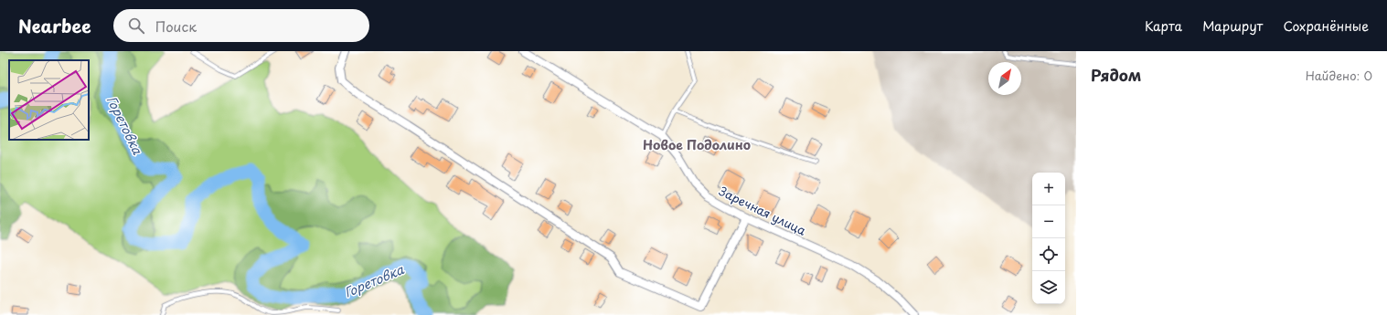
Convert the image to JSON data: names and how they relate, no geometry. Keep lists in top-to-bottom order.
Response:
{
  "streets": {
    "street": ["Заречная улица"]
  },
  "districts": ["Новое Подолино"],
  "water": ["Горетовка"],
  "north": "top right",
  "page": {
    "header": "Nearbee",
    "search": "Поиск",
    "nav": ["Карта", "Маршрут", "Сохранённые"],
    "heading": ["Рядом", "Найдено: 0"],
    "map_buttons": ["+", "−"]
  }
}
